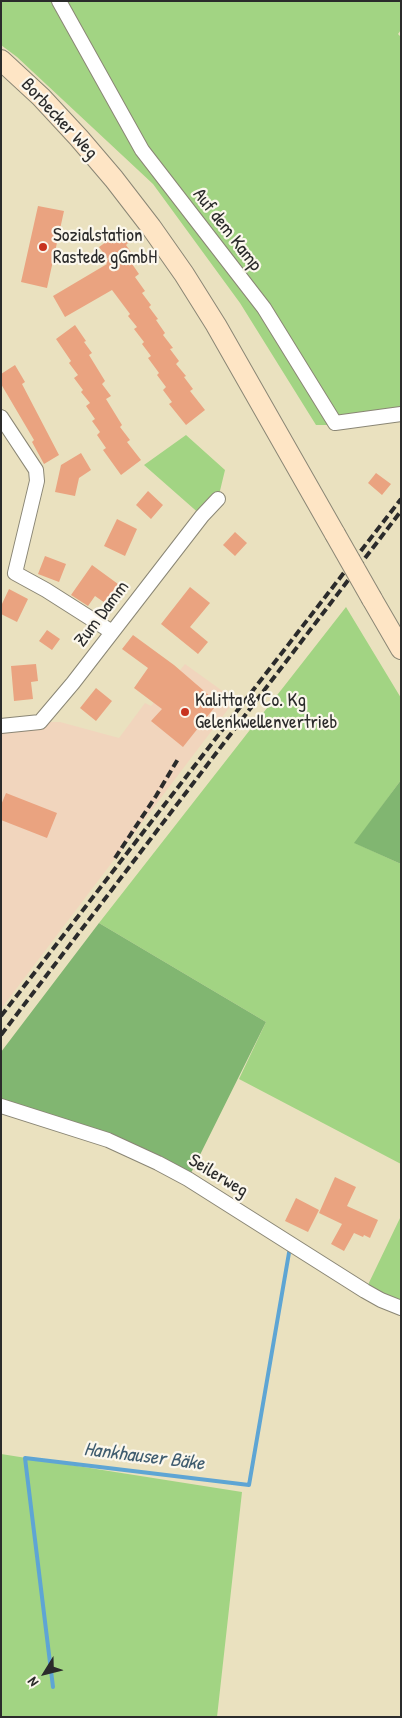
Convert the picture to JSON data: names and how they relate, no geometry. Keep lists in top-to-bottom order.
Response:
{
  "streets": {
    "street": [
      "Borbecker Weg",
      "Auf dem Kamp",
      "Zum Damm",
      "Seilerweg"
    ]
  },
  "water": ["Hankhauser Bäke"],
  "places": ["Sozialstation Rastede gGmbH", "Kalitta & Co. Kg Gelenkwellenvertrieb"],
  "north": "bottom left"
}
